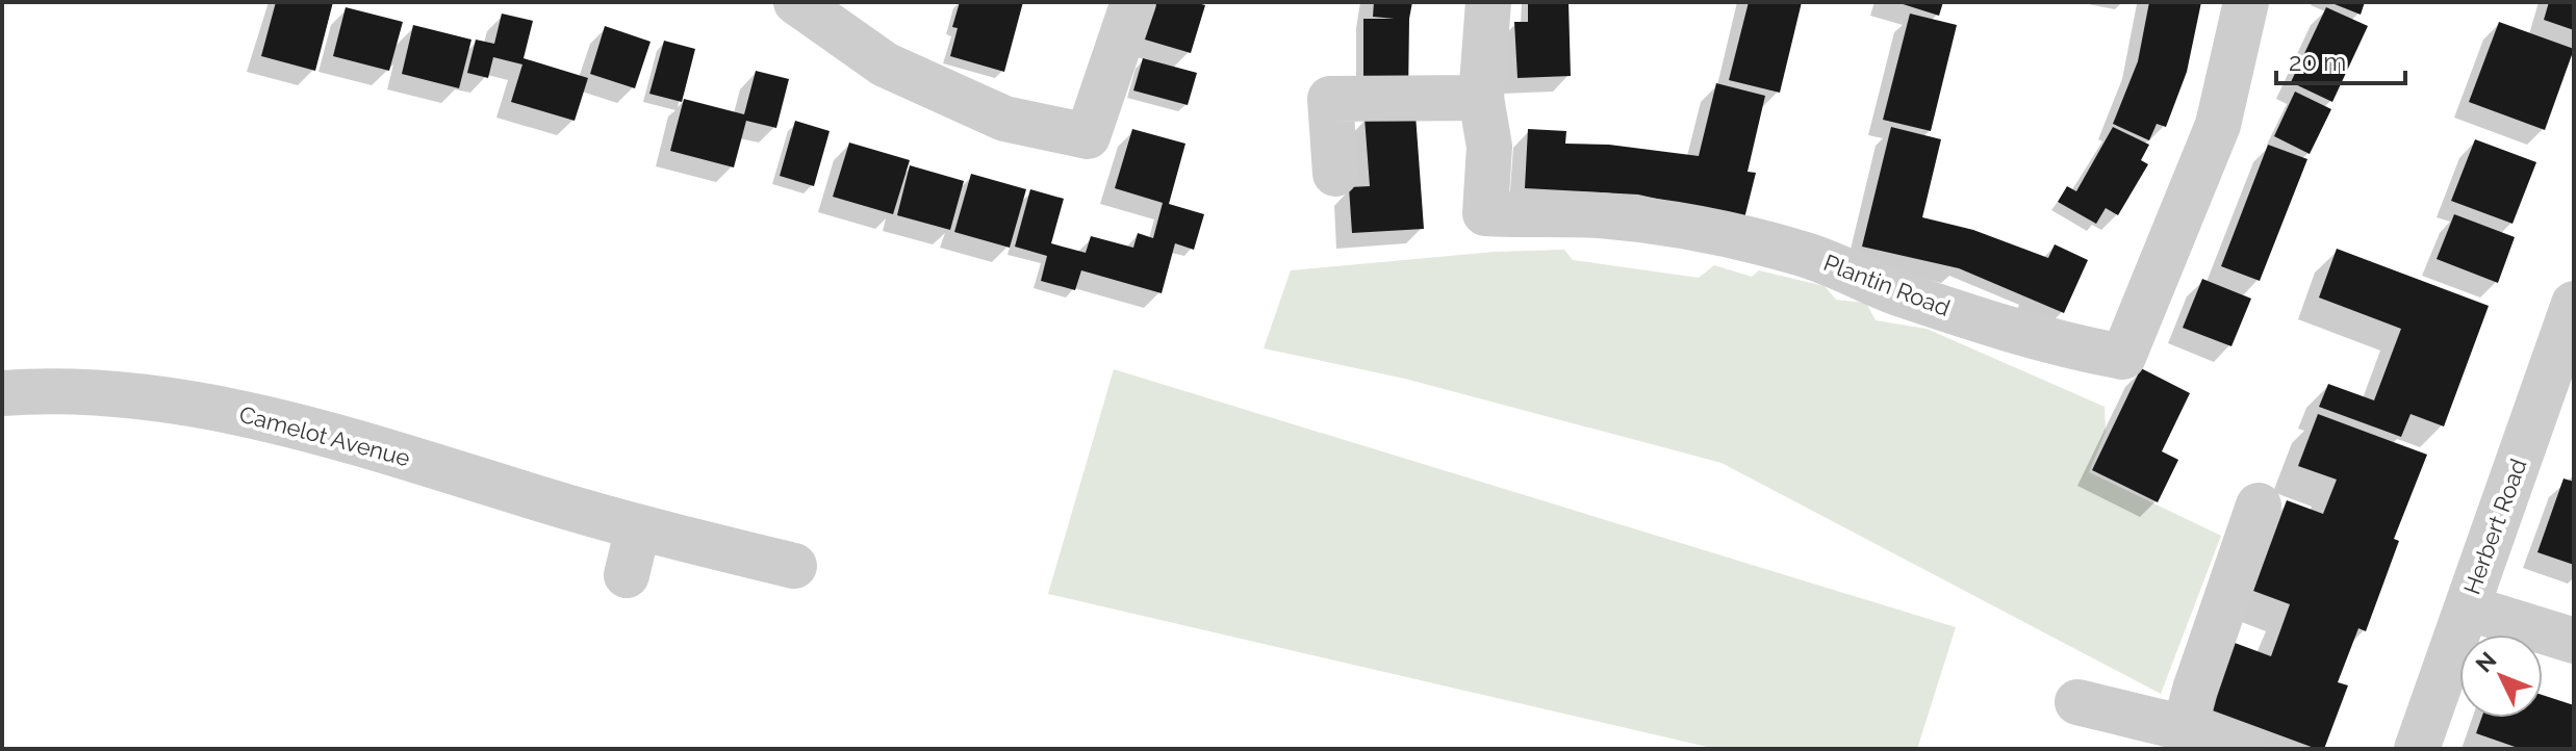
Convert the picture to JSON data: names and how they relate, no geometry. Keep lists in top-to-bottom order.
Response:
{
  "streets": {
    "street": ["Plantin Road", "Camelot Avenue", "Herbert Road"]
  },
  "scale_bar": "20 m",
  "north": "top left"
}
